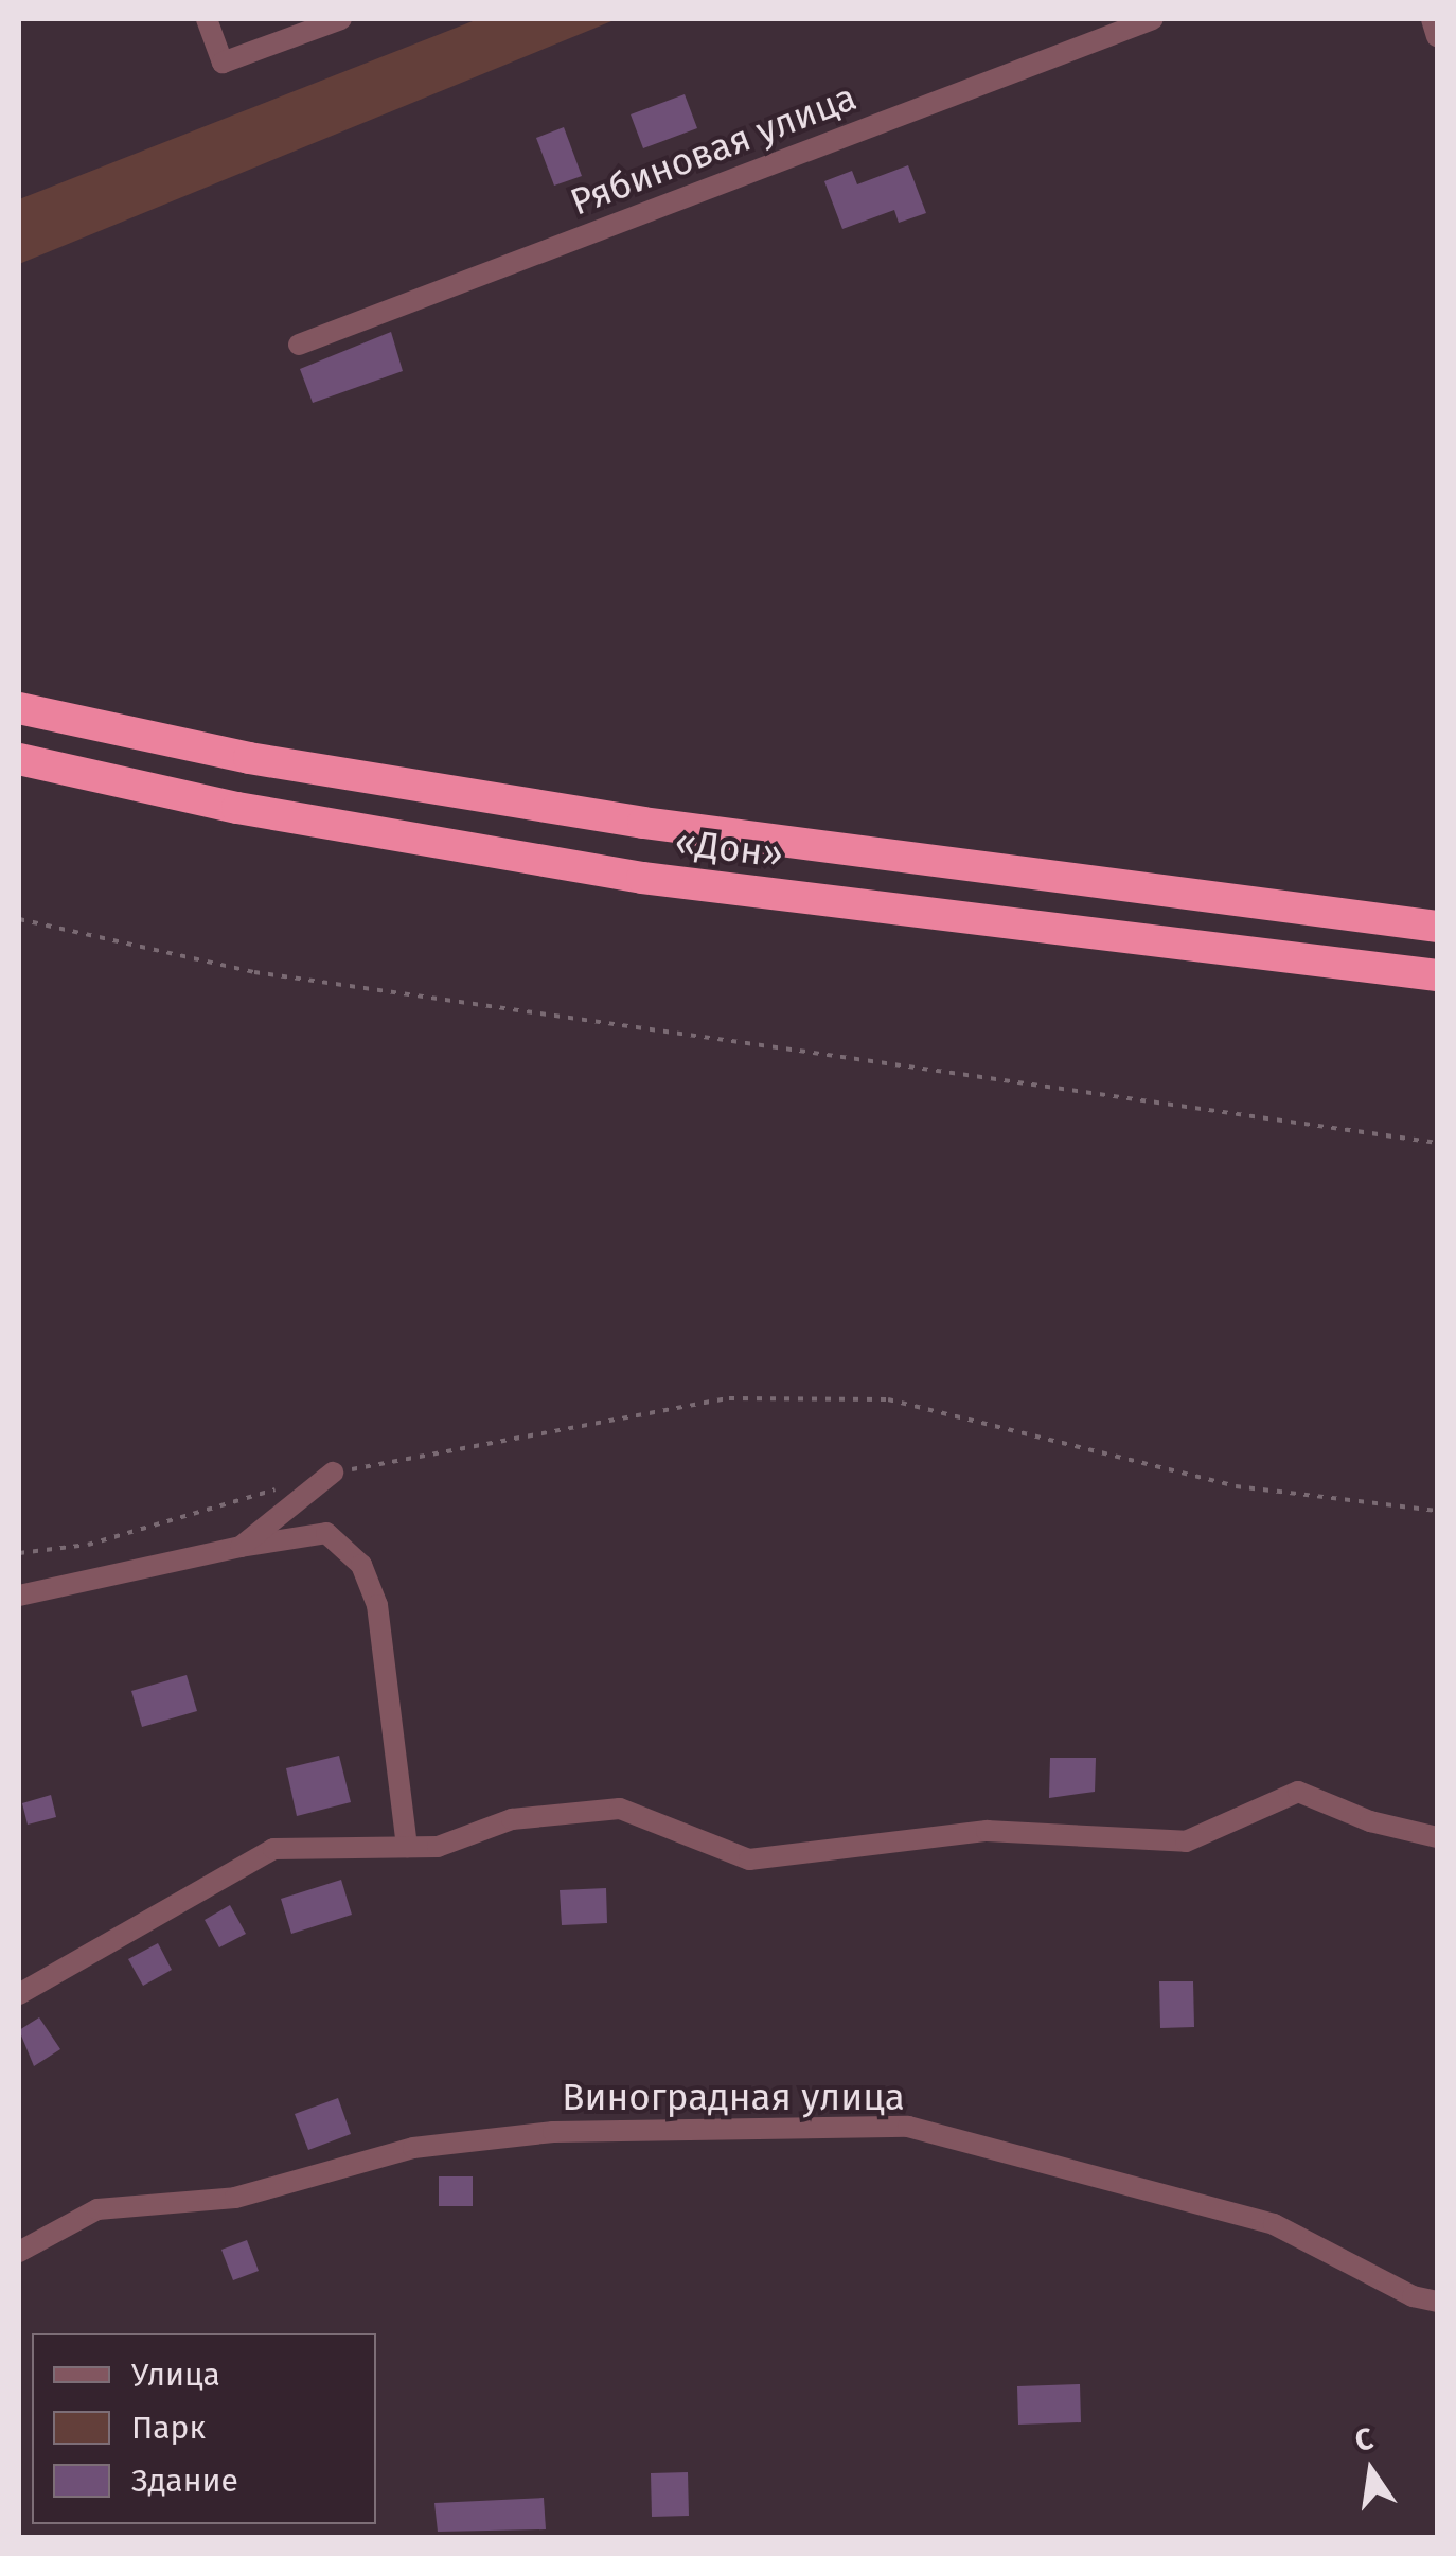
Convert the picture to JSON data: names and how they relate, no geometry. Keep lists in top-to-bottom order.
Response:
{
  "streets": {
    "highway": ["«Дон»"],
    "street": ["Рябиновая улица", "Виноградная улица"]
  },
  "legend": ["Улица", "Парк", "Здание"],
  "north": "top"
}
